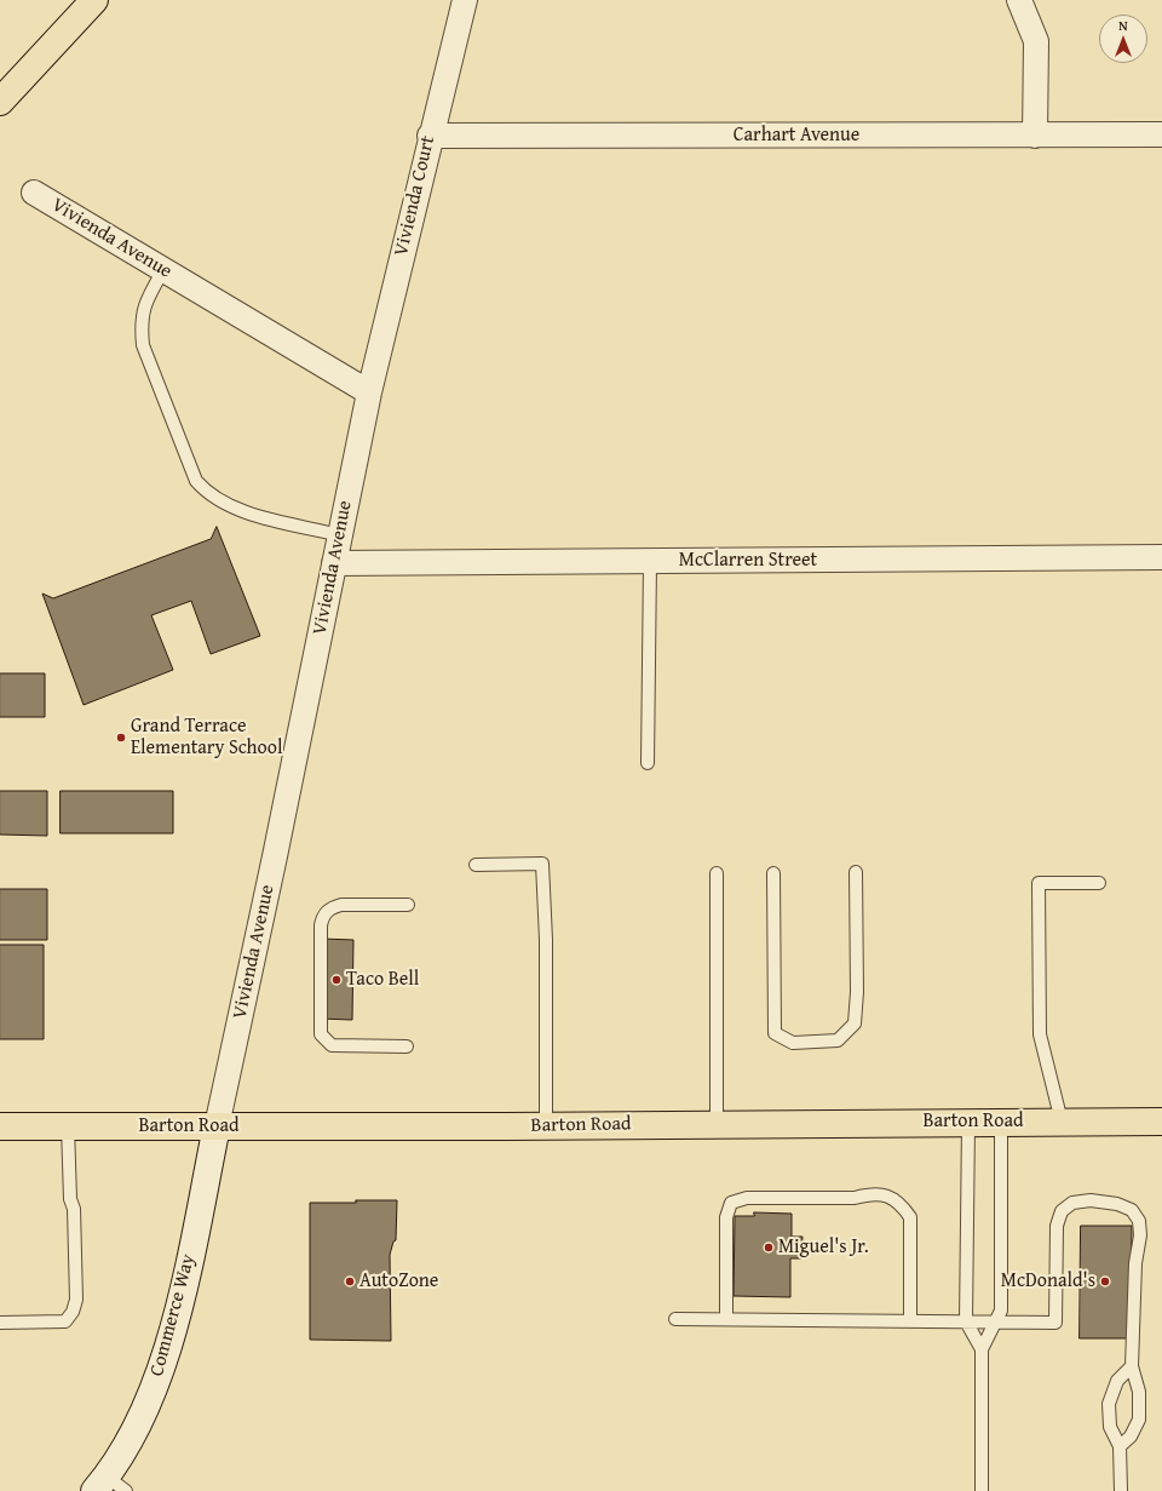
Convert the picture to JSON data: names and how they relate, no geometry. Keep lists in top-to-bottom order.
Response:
{
  "streets": {
    "main road": ["Barton Road"],
    "street": [
      "Carhart Avenue",
      "Vivienda Court",
      "Vivienda Avenue",
      "McClarren Street",
      "Commerce Way"
    ]
  },
  "crossings": [
    ["Carhart Avenue", "Vivienda Court"],
    ["Vivienda Court", "Vivienda Avenue"],
    ["Vivienda Avenue", "McClarren Street"],
    ["Vivienda Avenue", "Barton Road"],
    ["Vivienda Avenue", "Commerce Way"],
    ["Barton Road", "Commerce Way"]
  ],
  "places": [
    "Grand Terrace Elementary School",
    "Taco Bell",
    "Miguel's Jr.",
    "AutoZone",
    "McDonald's"
  ],
  "north": "top"
}
